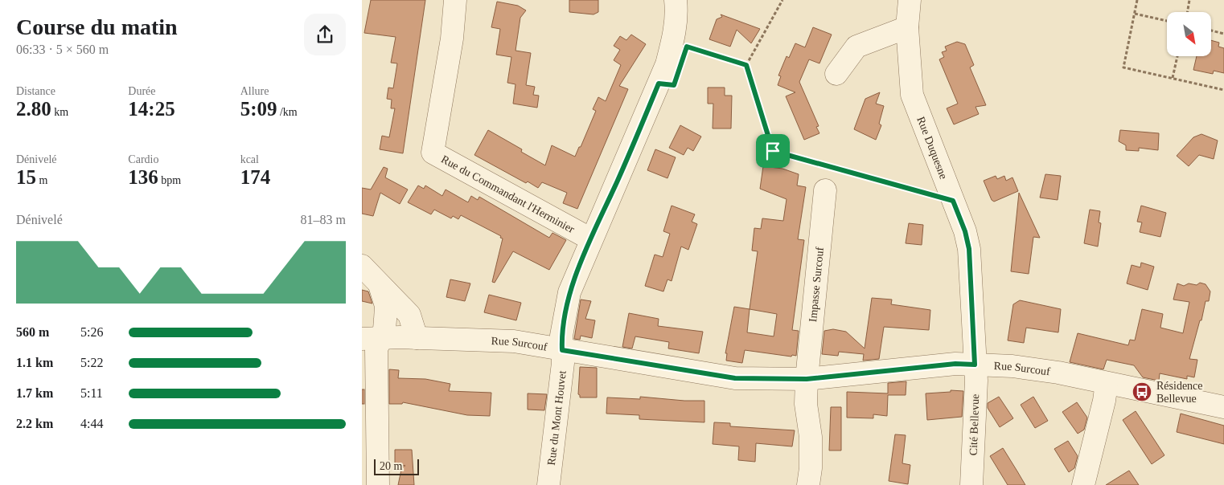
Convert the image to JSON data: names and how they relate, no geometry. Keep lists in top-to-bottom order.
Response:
{
  "streets": {
    "street": [
      "Rue Duquesne",
      "Rue du Commandant l'Herminier",
      "Impasse Surcouf",
      "Rue Surcouf",
      "Rue du Mont Houvet",
      "Cité Bellevue"
    ]
  },
  "crossings": [
    ["Rue Duquesne", "Rue Surcouf"],
    ["Rue Duquesne", "Cité Bellevue"],
    ["Rue du Commandant l'Herminier", "Rue du Mont Houvet"],
    ["Impasse Surcouf", "Rue Surcouf"],
    ["Rue Surcouf", "Rue du Mont Houvet"],
    ["Rue Surcouf", "Cité Bellevue"]
  ],
  "places": {
    "bus stop": ["Résidence Bellevue"]
  },
  "scale_bar": "20 m",
  "north": "bottom right",
  "page": {
    "heading": ["Course du matin", "06:33 · 5 × 560 m"],
    "stats": [
      ["Distance", "2.80 km"],
      ["Durée", "14:25"],
      ["Allure", "5:09 /km"],
      ["Dénivelé", "15 m"],
      ["Cardio", "136 bpm"],
      ["kcal", "174"]
    ],
    "chart": ["Dénivelé", "81–83 m"],
    "list": [
      {
        "name": "560 m",
        "note": "5:26"
      },
      {
        "name": "1.1 km",
        "note": "5:22"
      },
      {
        "name": "1.7 km",
        "note": "5:11"
      },
      {
        "name": "2.2 km",
        "note": "4:44"
      }
    ],
    "scale": "20 m"
  }
}
